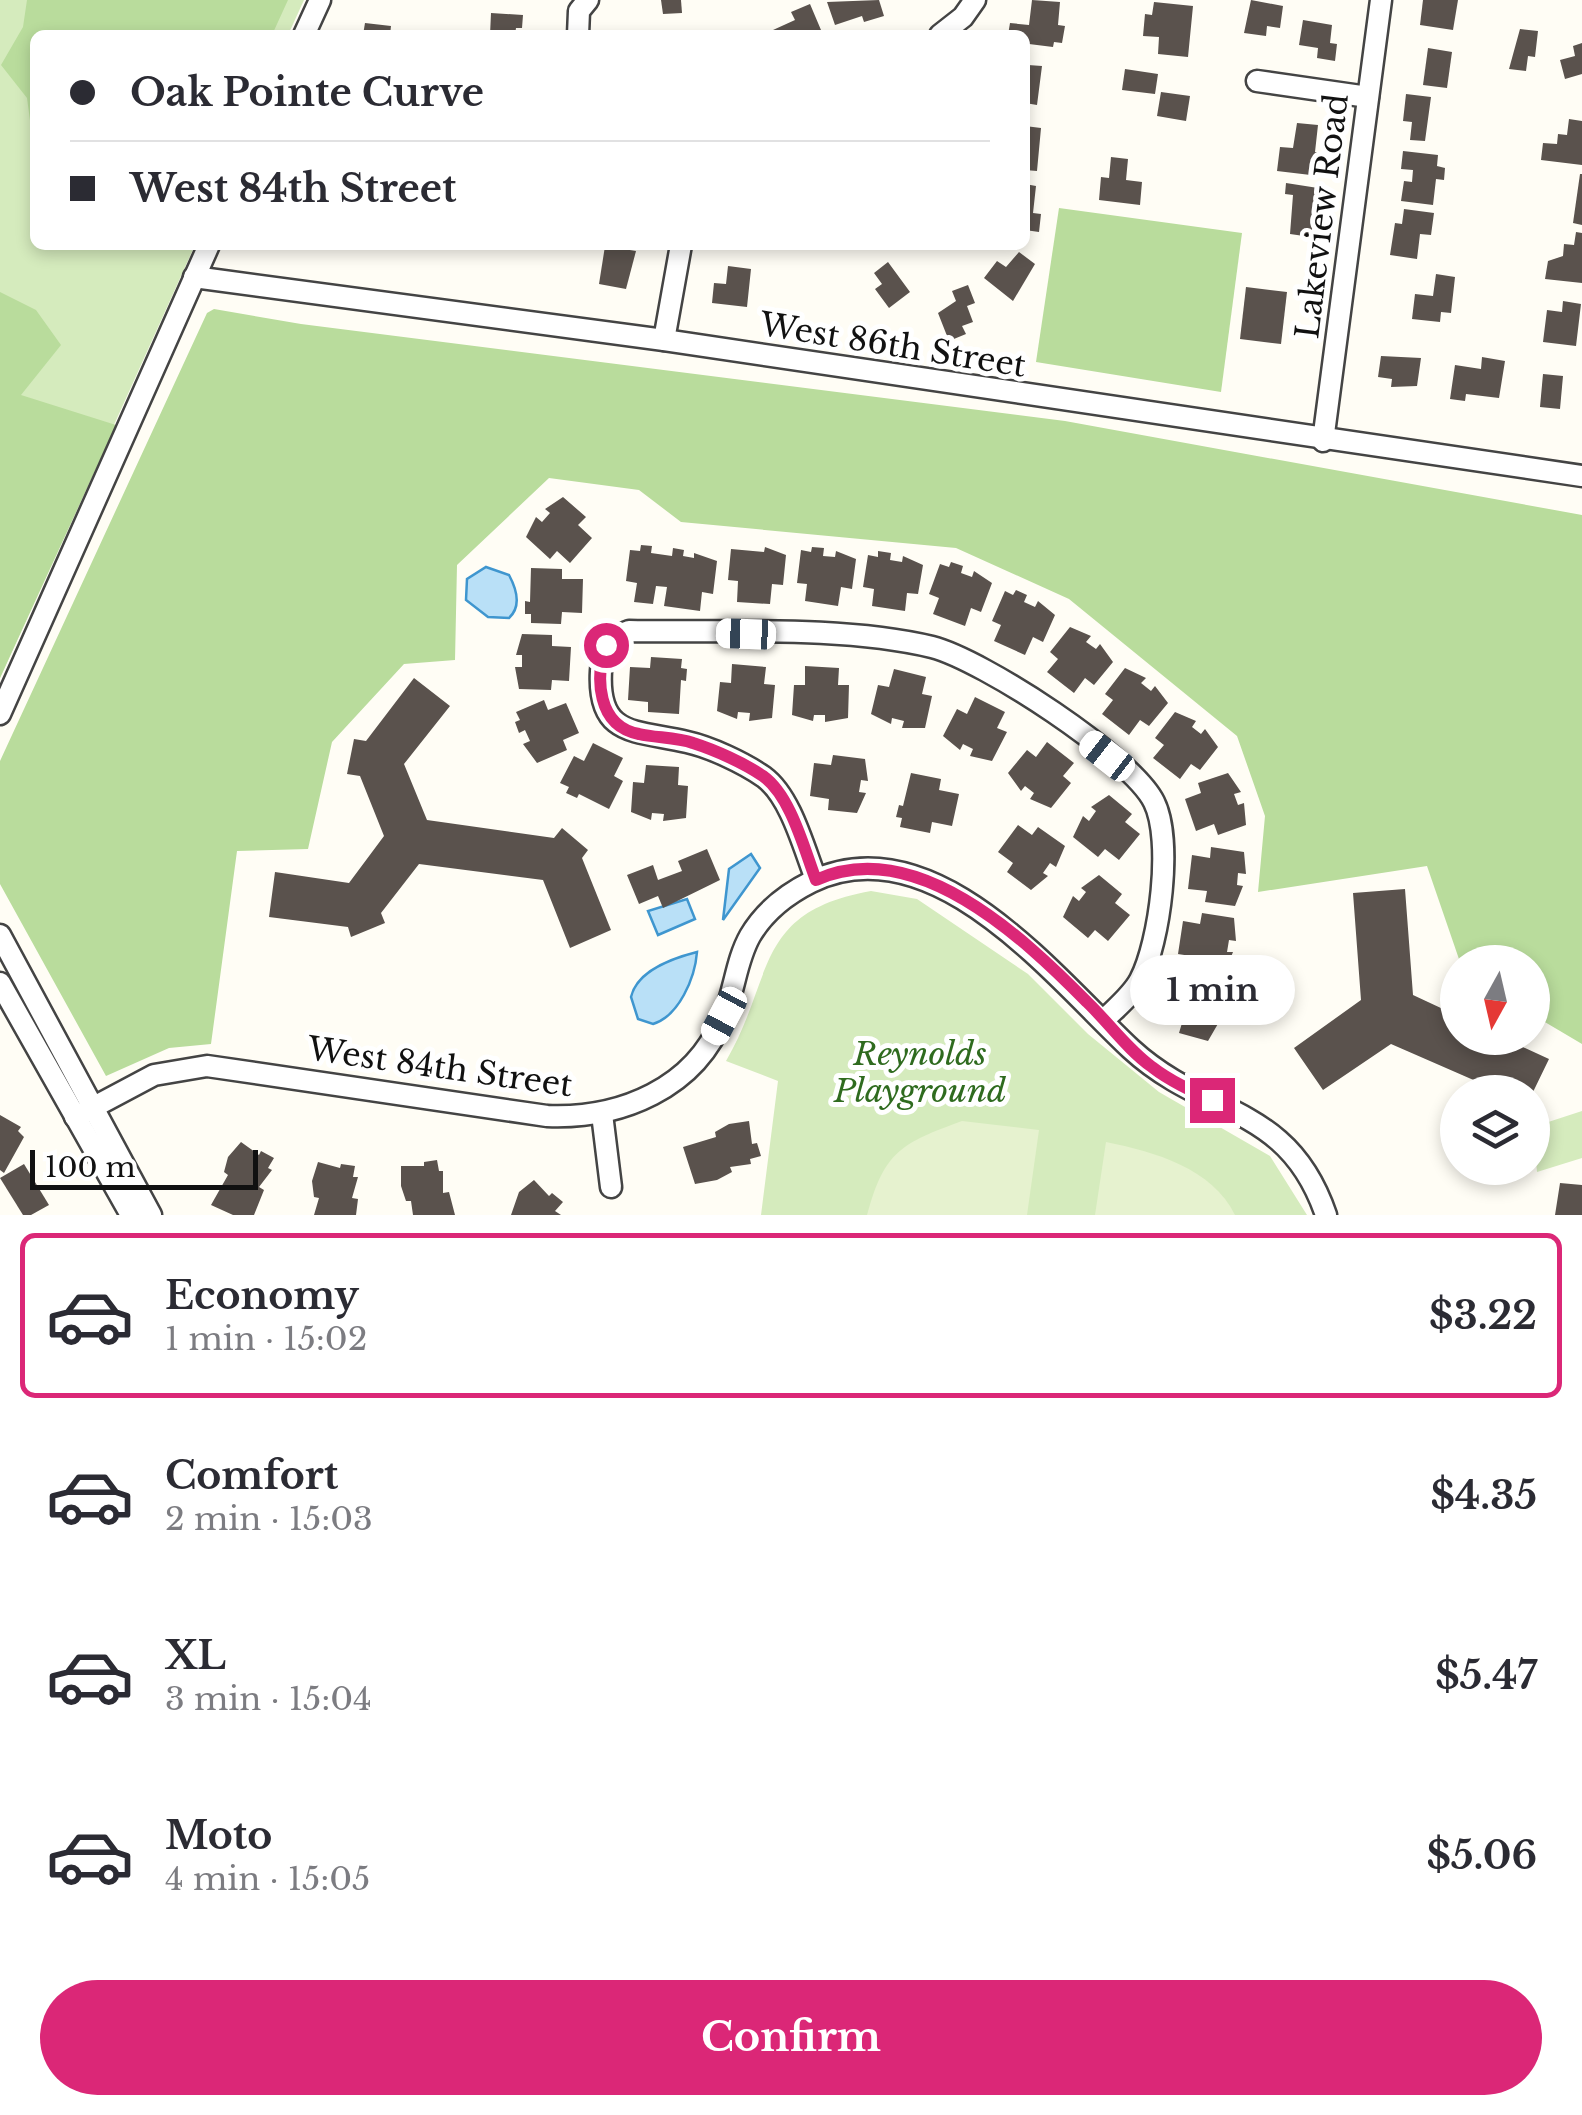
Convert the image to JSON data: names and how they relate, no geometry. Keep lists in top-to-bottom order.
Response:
{
  "streets": {
    "street": ["Lakeview Road", "West 86th Street", "West 84th Street"]
  },
  "crossings": [
    ["Lakeview Road", "West 86th Street"]
  ],
  "parks": ["Reynolds Playground"],
  "scale_bar": "100 m",
  "north": "bottom",
  "page": {
    "banner": ["Oak Pointe Curve", "West 84th Street"],
    "bubble": "1 min",
    "scale": "100 m",
    "list": [
      {
        "name": "Economy",
        "note": "1 min · 15:02",
        "value": "$3.22"
      },
      {
        "name": "Comfort",
        "note": "2 min · 15:03",
        "value": "$4.35"
      },
      {
        "name": "XL",
        "note": "3 min · 15:04",
        "value": "$5.47"
      },
      {
        "name": "Moto",
        "note": "4 min · 15:05",
        "value": "$5.06"
      }
    ],
    "buttons": "Confirm"
  }
}
